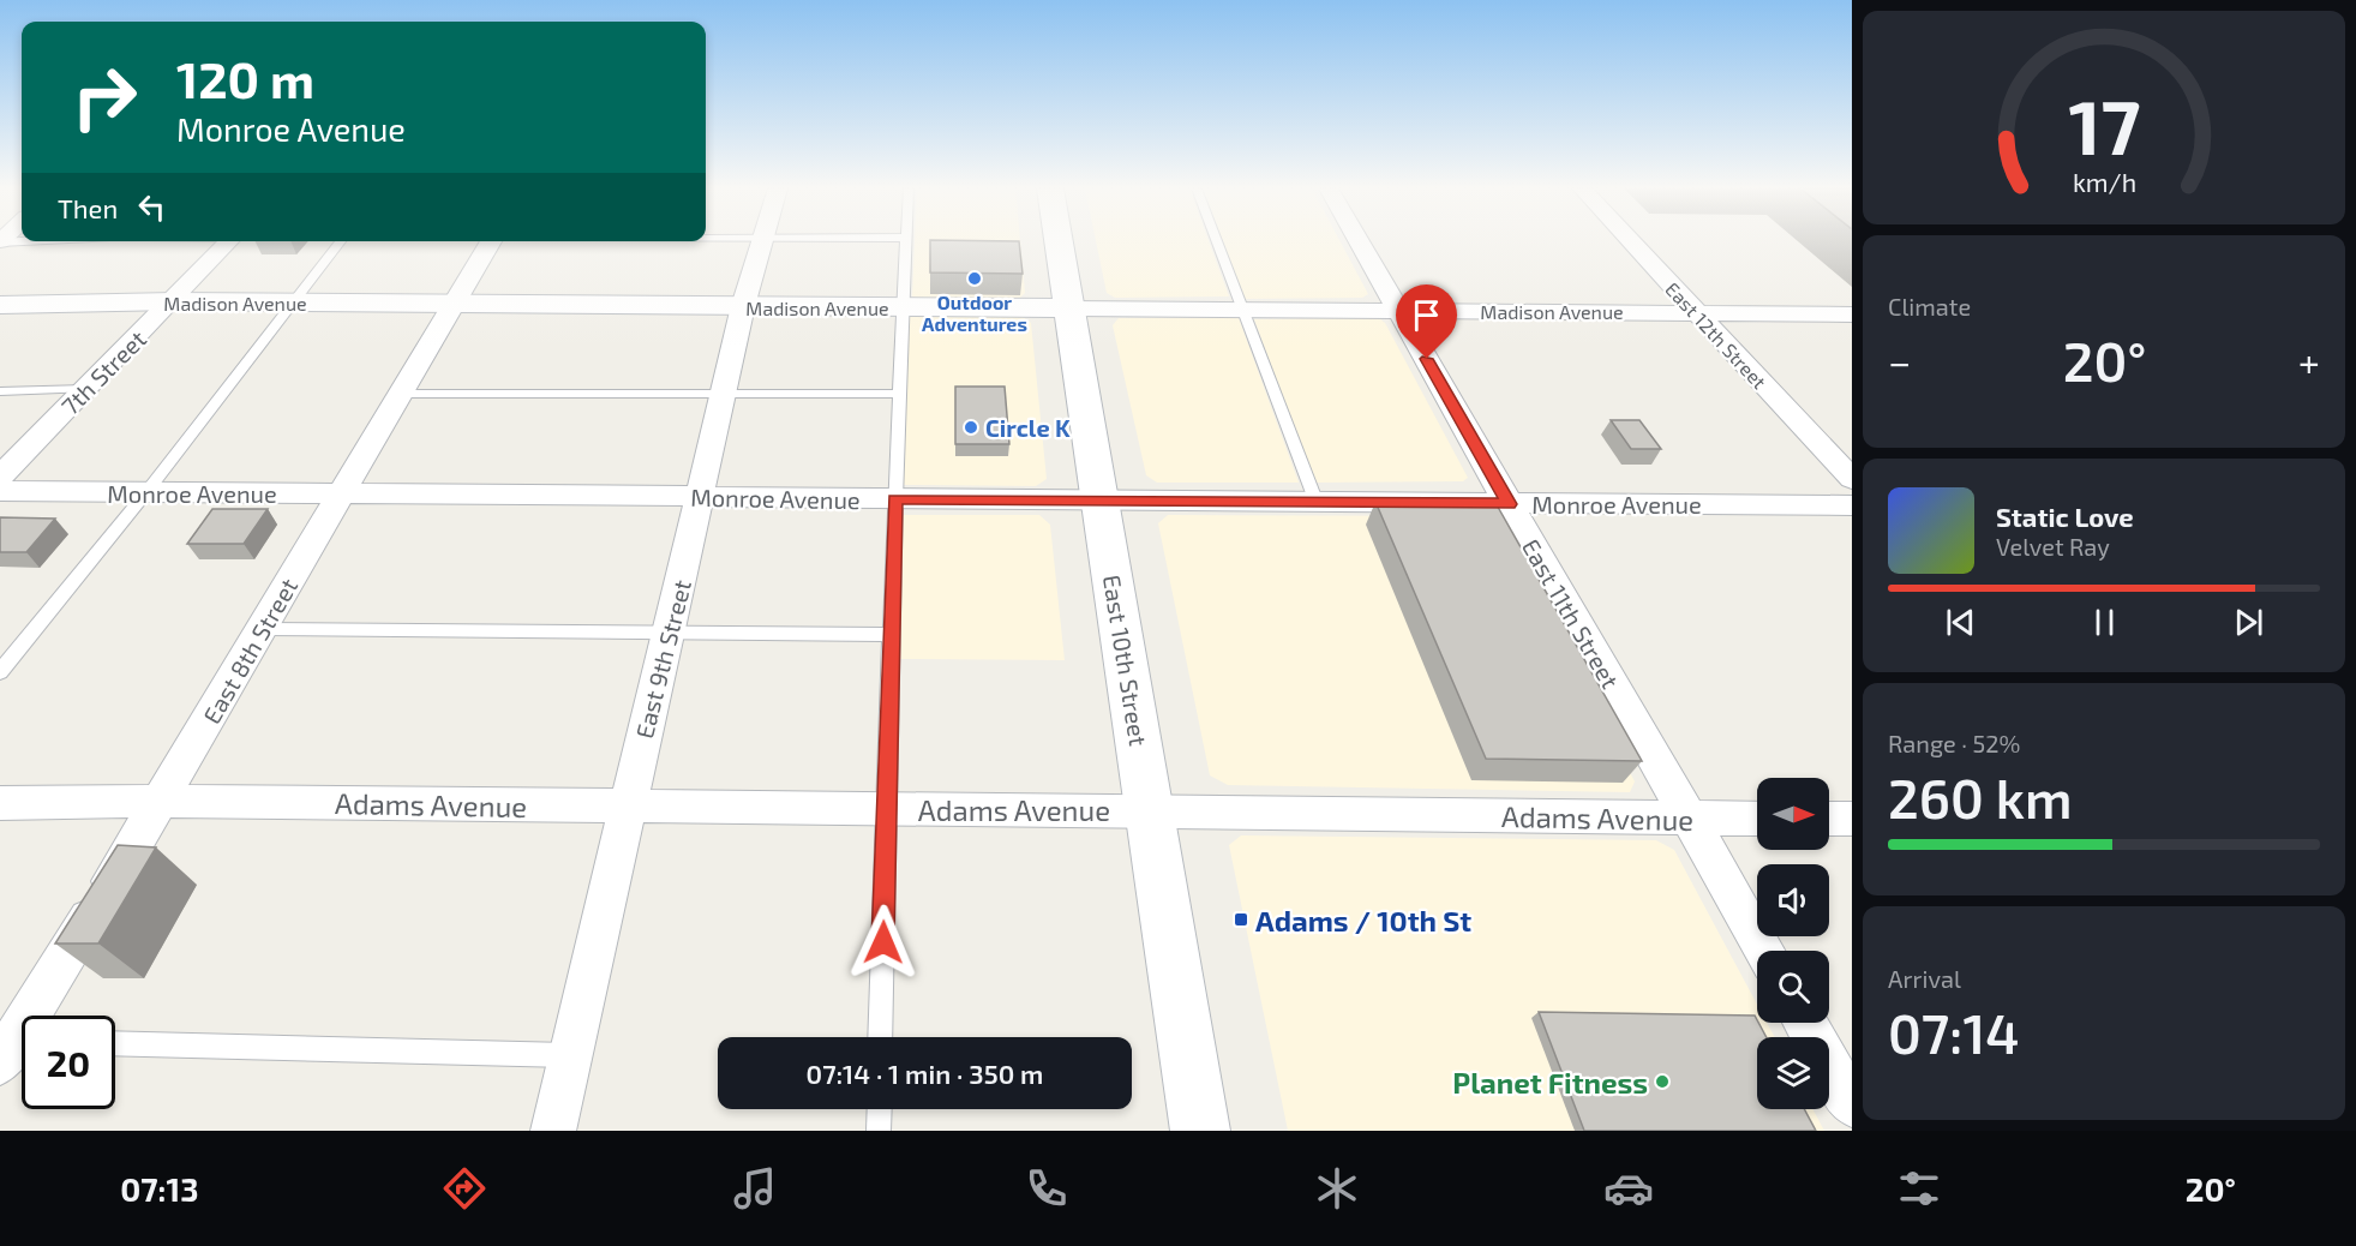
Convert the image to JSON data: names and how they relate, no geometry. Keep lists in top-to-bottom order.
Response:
{
  "streets": {
    "street": [
      "Madison Avenue",
      "East 12th Street",
      "7th Street",
      "Monroe Avenue",
      "East 11th Street",
      "East 8th Street",
      "East 9th Street",
      "East 10th Street",
      "Adams Avenue"
    ]
  },
  "crossings": [
    ["Madison Avenue", "East 12th Street"],
    ["Madison Avenue", "7th Street"],
    ["Madison Avenue", "East 11th Street"],
    ["Madison Avenue", "East 8th Street"],
    ["Madison Avenue", "East 9th Street"],
    ["Madison Avenue", "East 10th Street"],
    ["Monroe Avenue", "East 11th Street"],
    ["Monroe Avenue", "East 8th Street"],
    ["Monroe Avenue", "East 9th Street"],
    ["Monroe Avenue", "East 10th Street"],
    ["East 11th Street", "Adams Avenue"],
    ["East 8th Street", "Adams Avenue"],
    ["East 9th Street", "Adams Avenue"],
    ["East 10th Street", "Adams Avenue"]
  ],
  "places": {
    "other": ["Outdoor Adventures", "Circle K", "Planet Fitness"],
    "transit": ["Adams / 10th St"]
  },
  "north": "right",
  "page": {
    "turn": ["120 m", "Monroe Avenue"],
    "then": "Then",
    "tile": [
      "Climate",
      ["Range · 52%", "260 km"],
      ["Arrival", "07:14"]
    ],
    "heat": ["−", "20°", "+"],
    "song": ["Static Love", "Velvet Ray"],
    "limit": "20",
    "trip": "07:14 · 1 min · 350 m",
    "tabs": ["07:13", "20°"],
    "gauge": ["17", "km/h"]
  }
}
